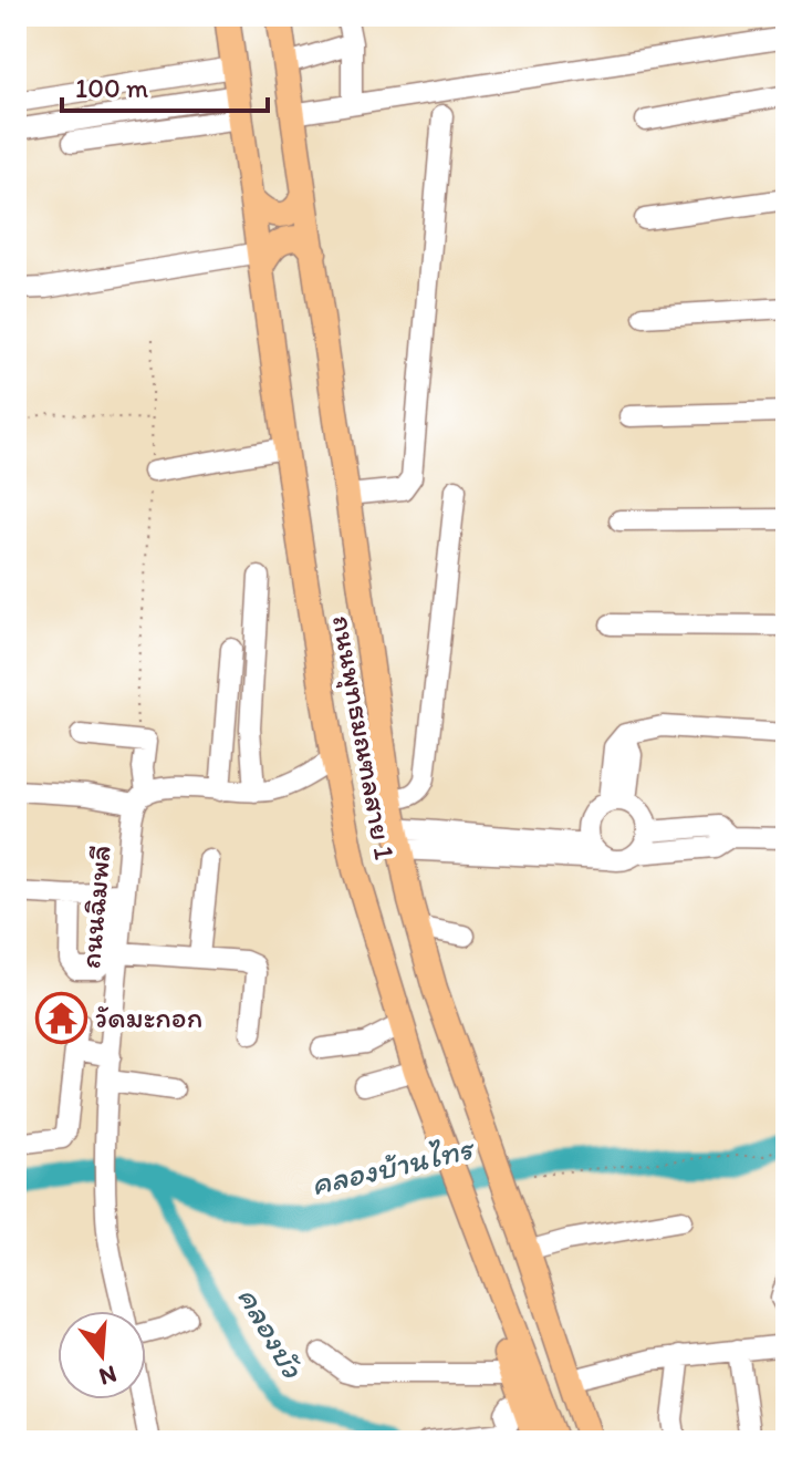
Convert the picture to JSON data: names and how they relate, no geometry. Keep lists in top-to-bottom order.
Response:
{
  "streets": {
    "main road": ["ถนนพุทธมณฑลสาย 1"],
    "street": ["ถนนฉิมพลี"]
  },
  "water": ["คลองบ้านไทร", "คลองบัว"],
  "places": {
    "temple": ["วัดมะกอก"]
  },
  "scale_bar": "100 m",
  "north": "bottom"
}
